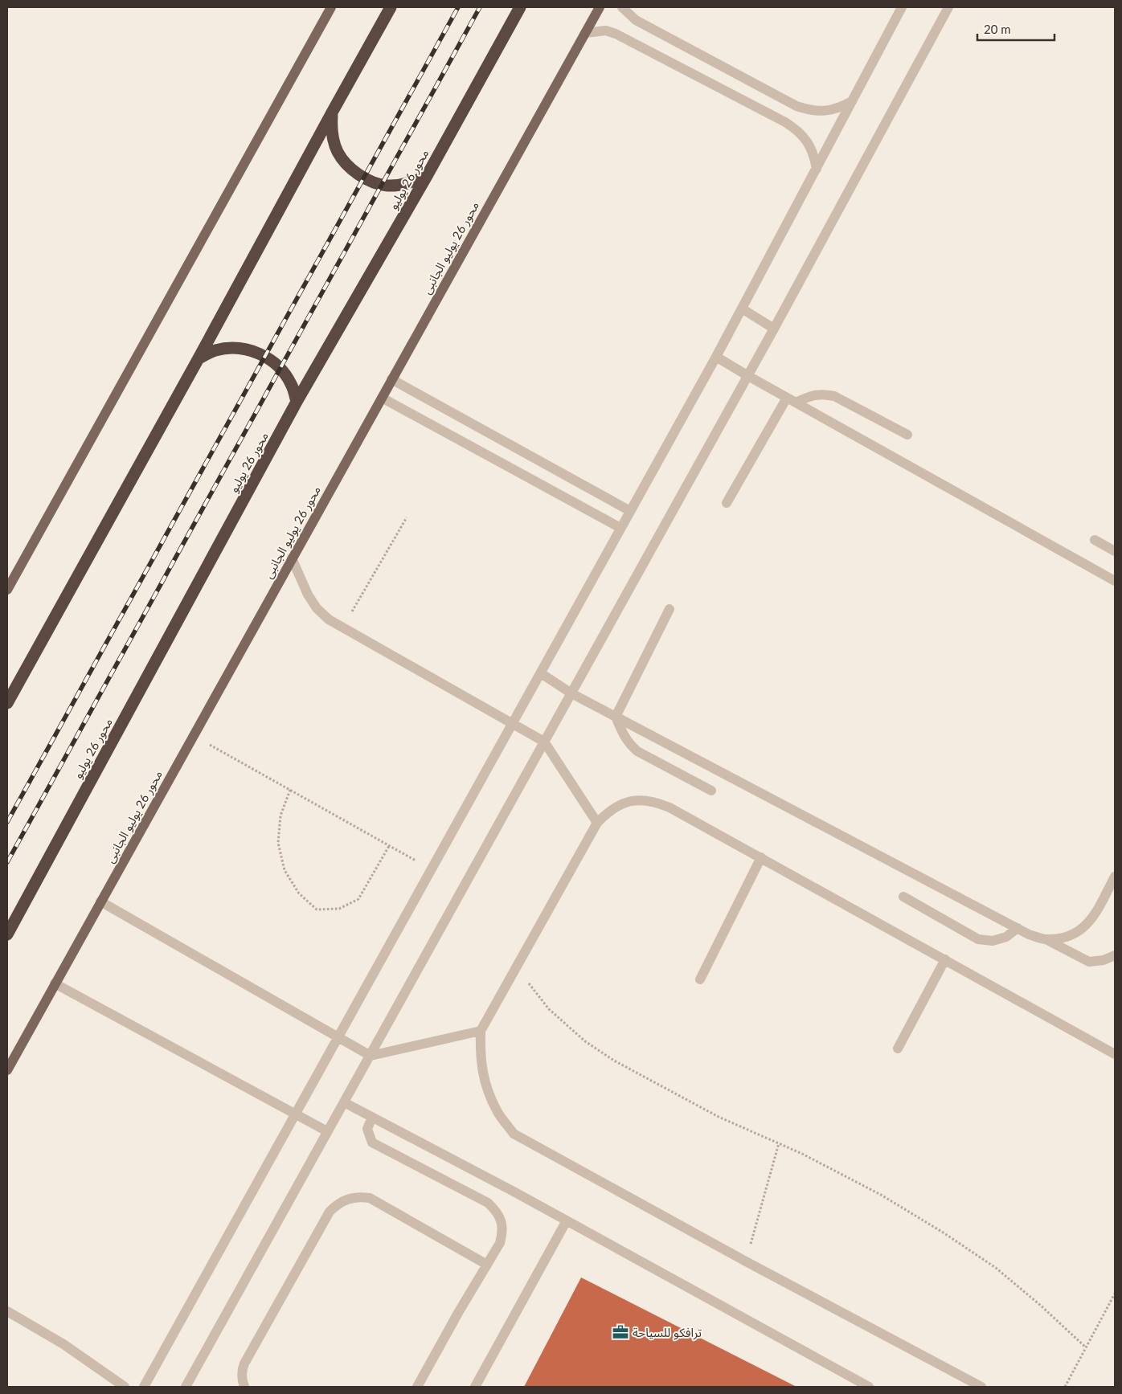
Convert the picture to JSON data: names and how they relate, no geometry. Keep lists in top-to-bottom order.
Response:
{
  "streets": {
    "highway": ["محور 26 يوليو"],
    "main road": ["محور 26 يوليو الجانبى"]
  },
  "places": {
    "office": ["ترافكو للسياحة"]
  },
  "scale_bar": "20 m"
}
